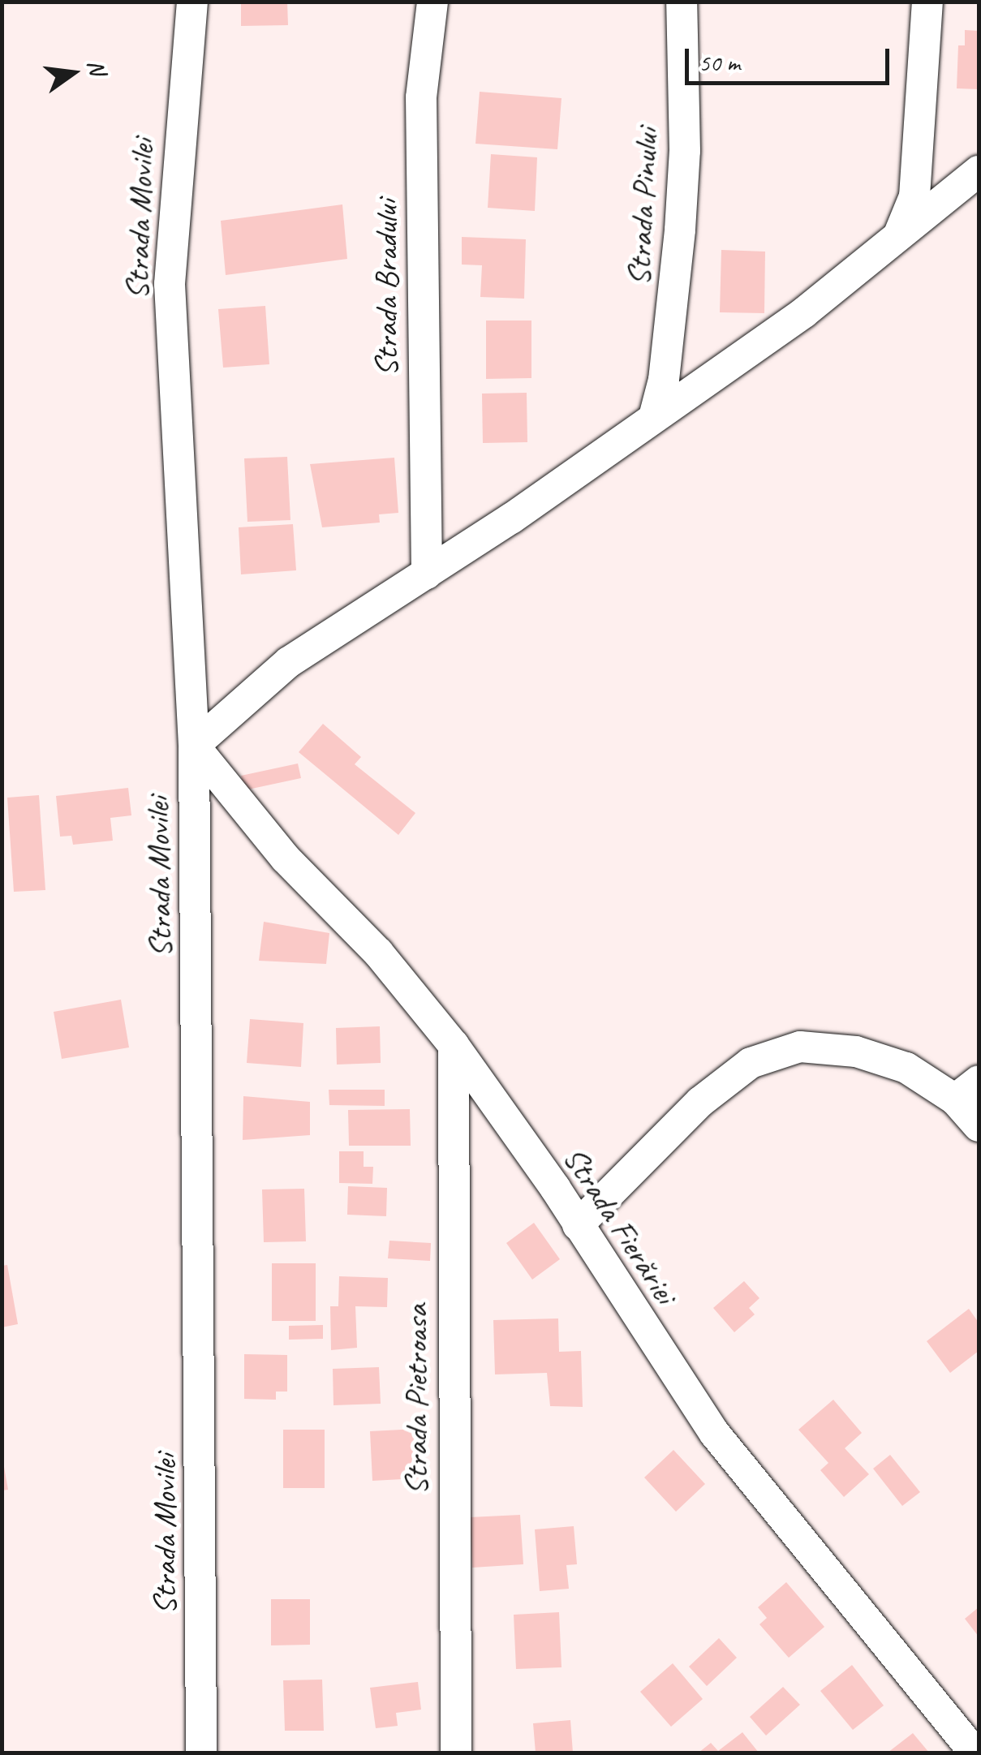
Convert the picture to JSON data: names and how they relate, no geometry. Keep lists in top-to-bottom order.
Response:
{
  "streets": {
    "street": [
      "Strada Pinului",
      "Strada Movilei",
      "Strada Bradului",
      "Strada Fierăriei",
      "Strada Pietroasa"
    ]
  },
  "crossings": [
    ["Strada Movilei", "Strada Fierăriei"],
    ["Strada Fierăriei", "Strada Pietroasa"]
  ],
  "scale_bar": "50 m",
  "north": "right"
}
